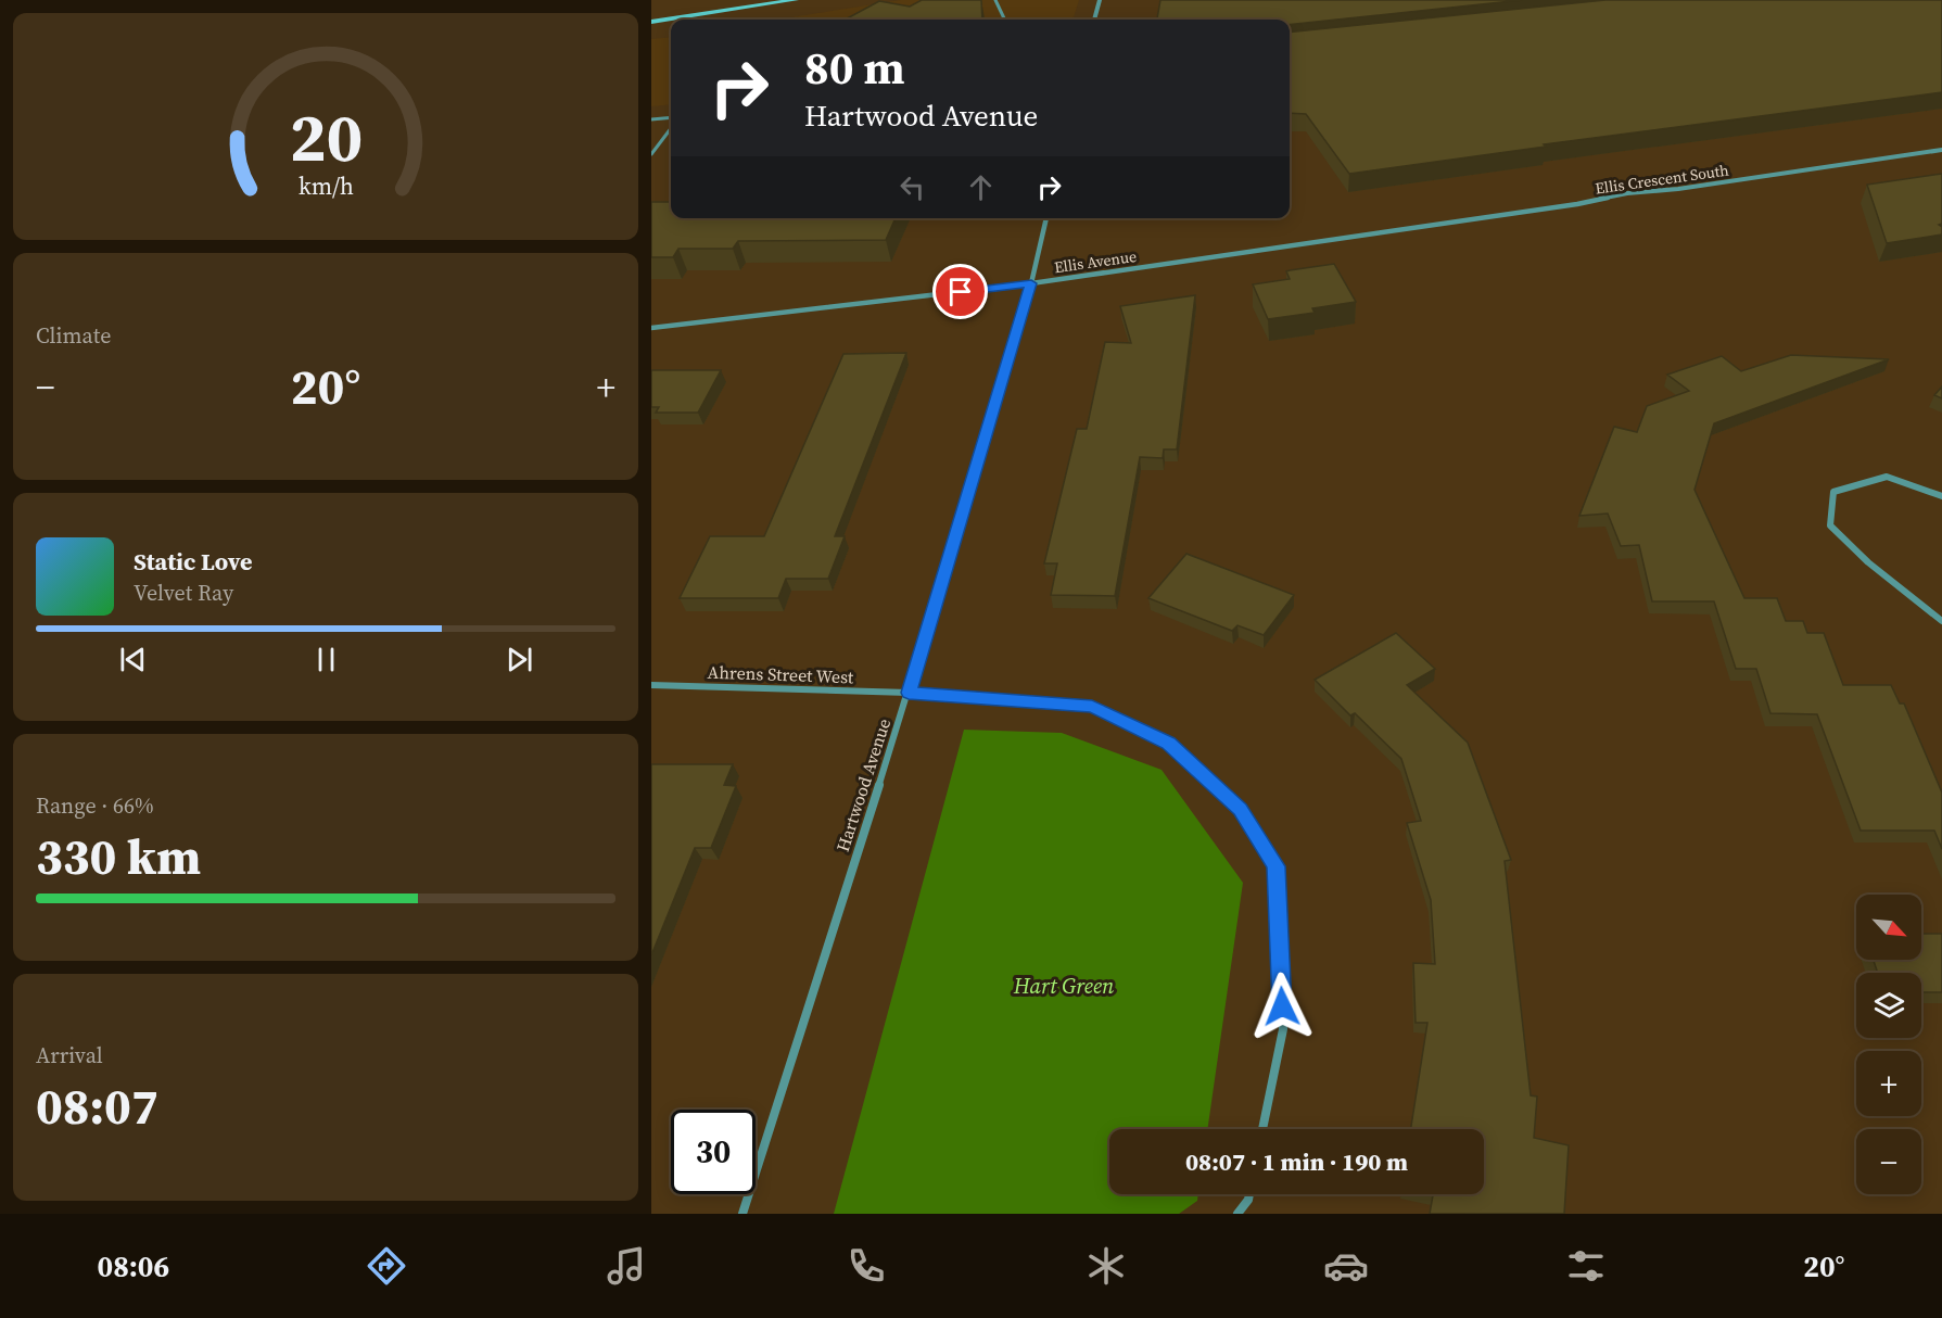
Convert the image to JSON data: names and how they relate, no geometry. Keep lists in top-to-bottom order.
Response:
{
  "streets": {
    "street": [
      "Ellis Crescent South",
      "Ellis Avenue",
      "Ahrens Street West",
      "Hartwood Avenue"
    ]
  },
  "crossings": [
    ["Ellis Crescent South", "Ellis Avenue"],
    ["Ellis Avenue", "Hartwood Avenue"],
    ["Ahrens Street West", "Hartwood Avenue"]
  ],
  "parks": ["Hart Green"],
  "north": "bottom right",
  "page": {
    "turn": ["80 m", "Hartwood Avenue"],
    "tile": [
      "Climate",
      ["Range · 66%", "330 km"],
      ["Arrival", "08:07"]
    ],
    "heat": ["−", "20°", "+"],
    "song": ["Static Love", "Velvet Ray"],
    "map_buttons": ["+", "−"],
    "limit": "30",
    "trip": "08:07 · 1 min · 190 m",
    "tabs": ["08:06", "20°"],
    "gauge": ["20", "km/h"]
  }
}
